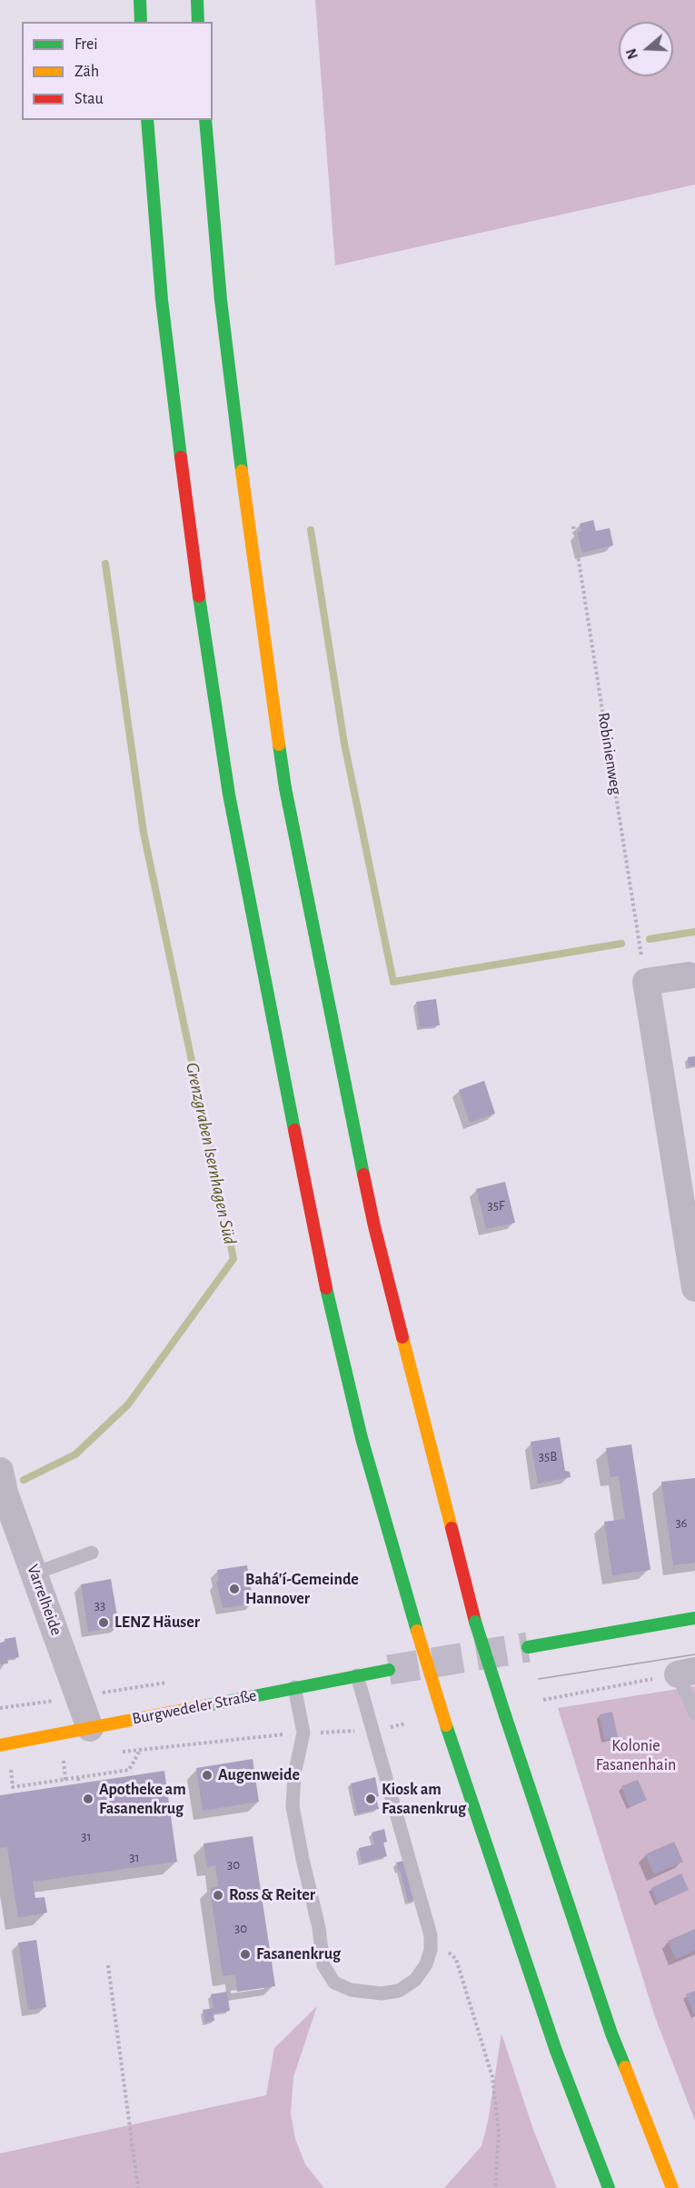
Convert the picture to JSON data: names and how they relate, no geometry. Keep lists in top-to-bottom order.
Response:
{
  "streets": {
    "main road": ["Burgwedeler Straße"],
    "street": ["Varrelheide"],
    "path": ["Robinienweg"]
  },
  "crossings": [
    ["Varrelheide", "Burgwedeler Straße"]
  ],
  "water": ["Grenzgraben Isernhagen Süd"],
  "parks": ["Kolonie Fasanenhain"],
  "places": [
    "Bahá'í-Gemeinde Hannover",
    "LENZ Häuser",
    "Augenweide",
    "Apotheke am Fasanenkrug",
    "Kiosk am Fasanenkrug",
    "Ross & Reiter",
    "Fasanenkrug"
  ],
  "house_numbers": [
    "35F",
    "35B",
    "36",
    "33",
    "31",
    "31",
    "30",
    "30"
  ],
  "legend": ["Frei", "Zäh", "Stau"],
  "north": "left"
}
